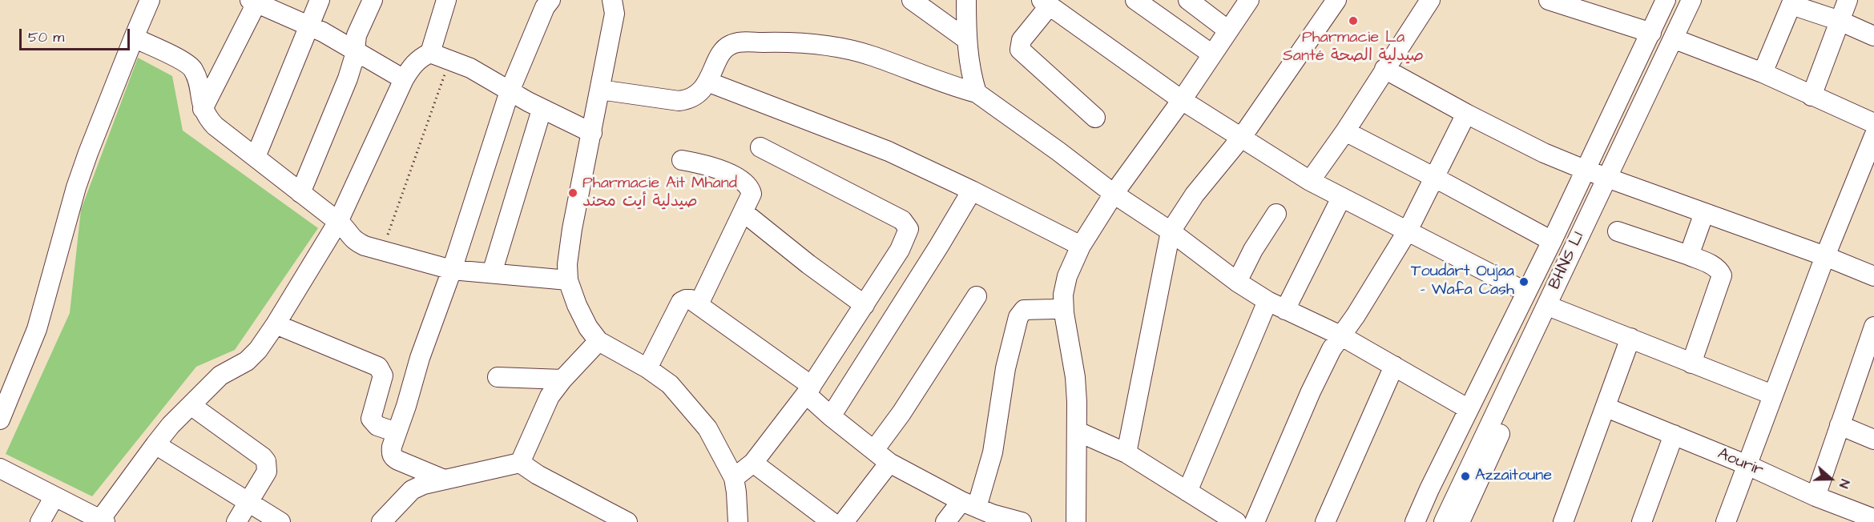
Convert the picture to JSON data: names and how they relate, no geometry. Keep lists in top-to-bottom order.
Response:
{
  "streets": {
    "street": ["BHNS L1", "Aourir"]
  },
  "places": [
    "Pharmacie La Santé صيدلية الصحة",
    "Pharmacie Ait Mhand صيدلية أيت محند",
    "Toudart Oujaa - Wafa Cash",
    "Azzaitoune"
  ],
  "scale_bar": "50 m",
  "north": "right"
}
